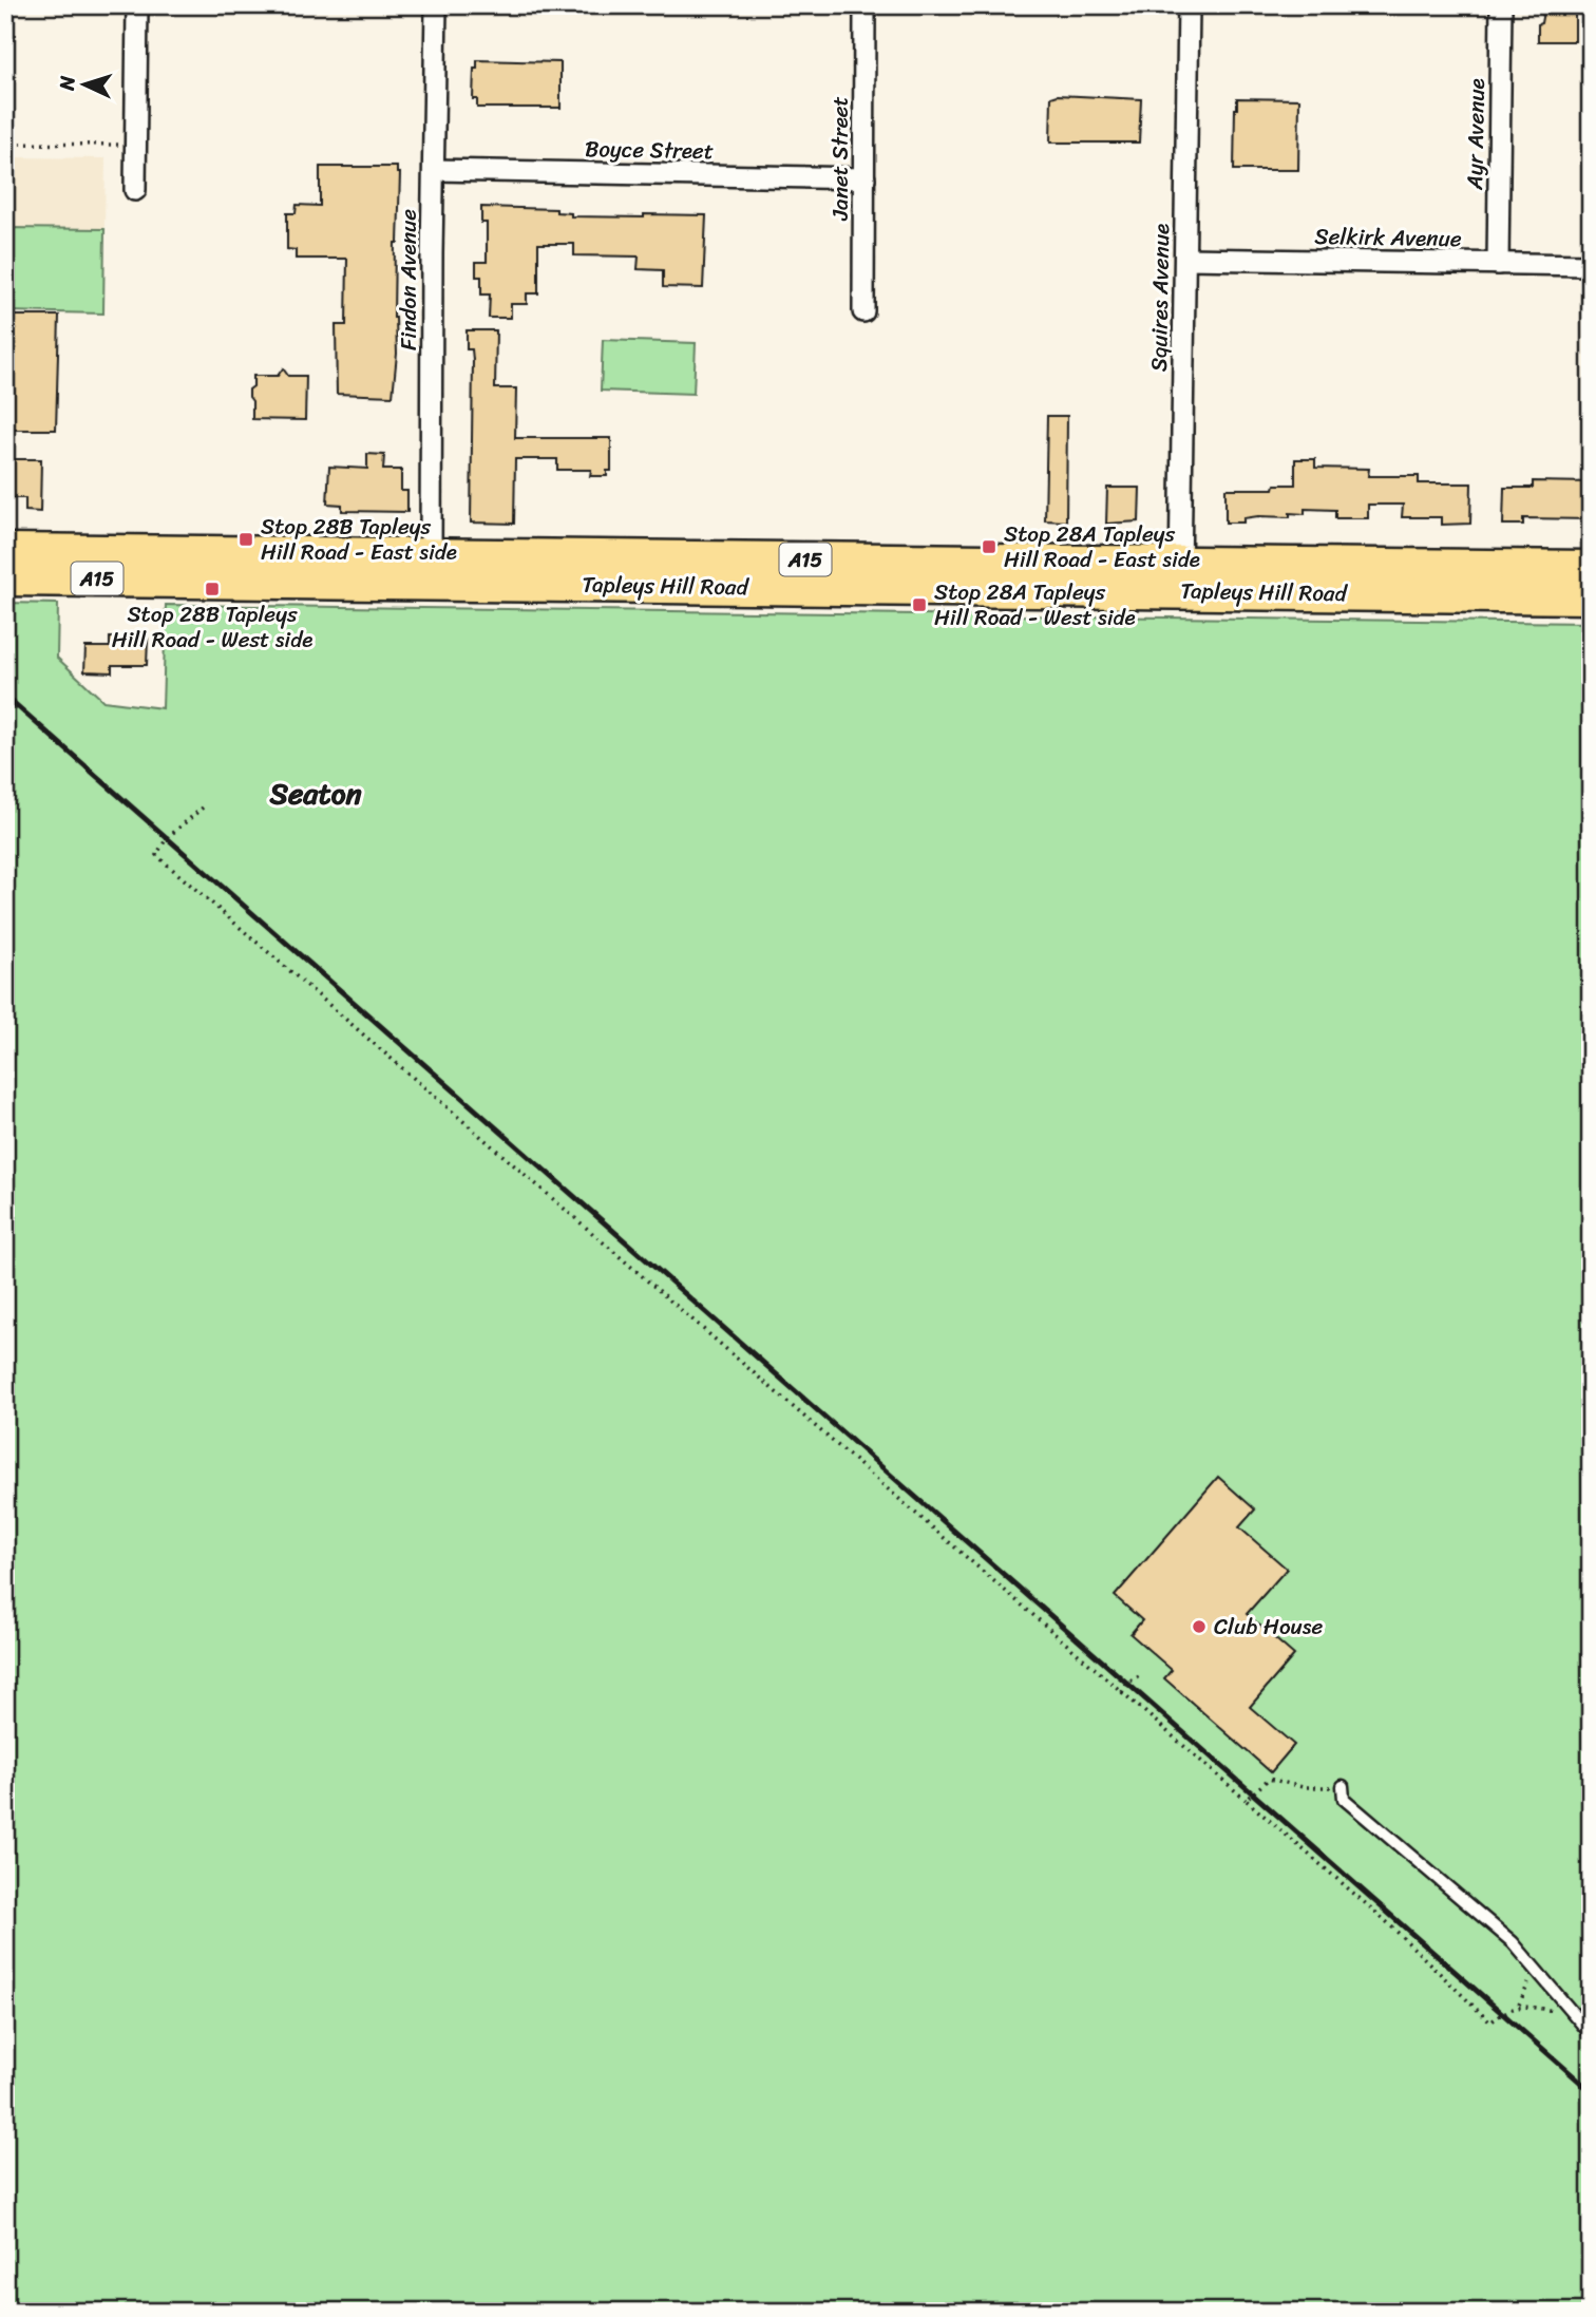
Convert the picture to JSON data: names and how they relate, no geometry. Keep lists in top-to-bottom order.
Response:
{
  "streets": {
    "main road": ["A15", "Tapleys Hill Road"],
    "street": [
      "Ayr Avenue",
      "Boyce Street",
      "Janet Street",
      "Selkirk Avenue",
      "Findon Avenue",
      "Squires Avenue"
    ]
  },
  "crossings": [
    ["Ayr Avenue", "Selkirk Avenue"],
    ["Boyce Street", "Janet Street"],
    ["Boyce Street", "Findon Avenue"],
    ["Selkirk Avenue", "Squires Avenue"],
    ["Findon Avenue", "Tapleys Hill Road"],
    ["Squires Avenue", "Tapleys Hill Road"]
  ],
  "districts": ["Seaton"],
  "places": {
    "transit": [
      "Stop 28B Tapleys Hill Road - East side",
      "Stop 28A Tapleys Hill Road - East side",
      "Stop 28B Tapleys Hill Road - West side",
      "Stop 28A Tapleys Hill Road - West side"
    ],
    "other": ["Club House"]
  },
  "north": "left"
}
